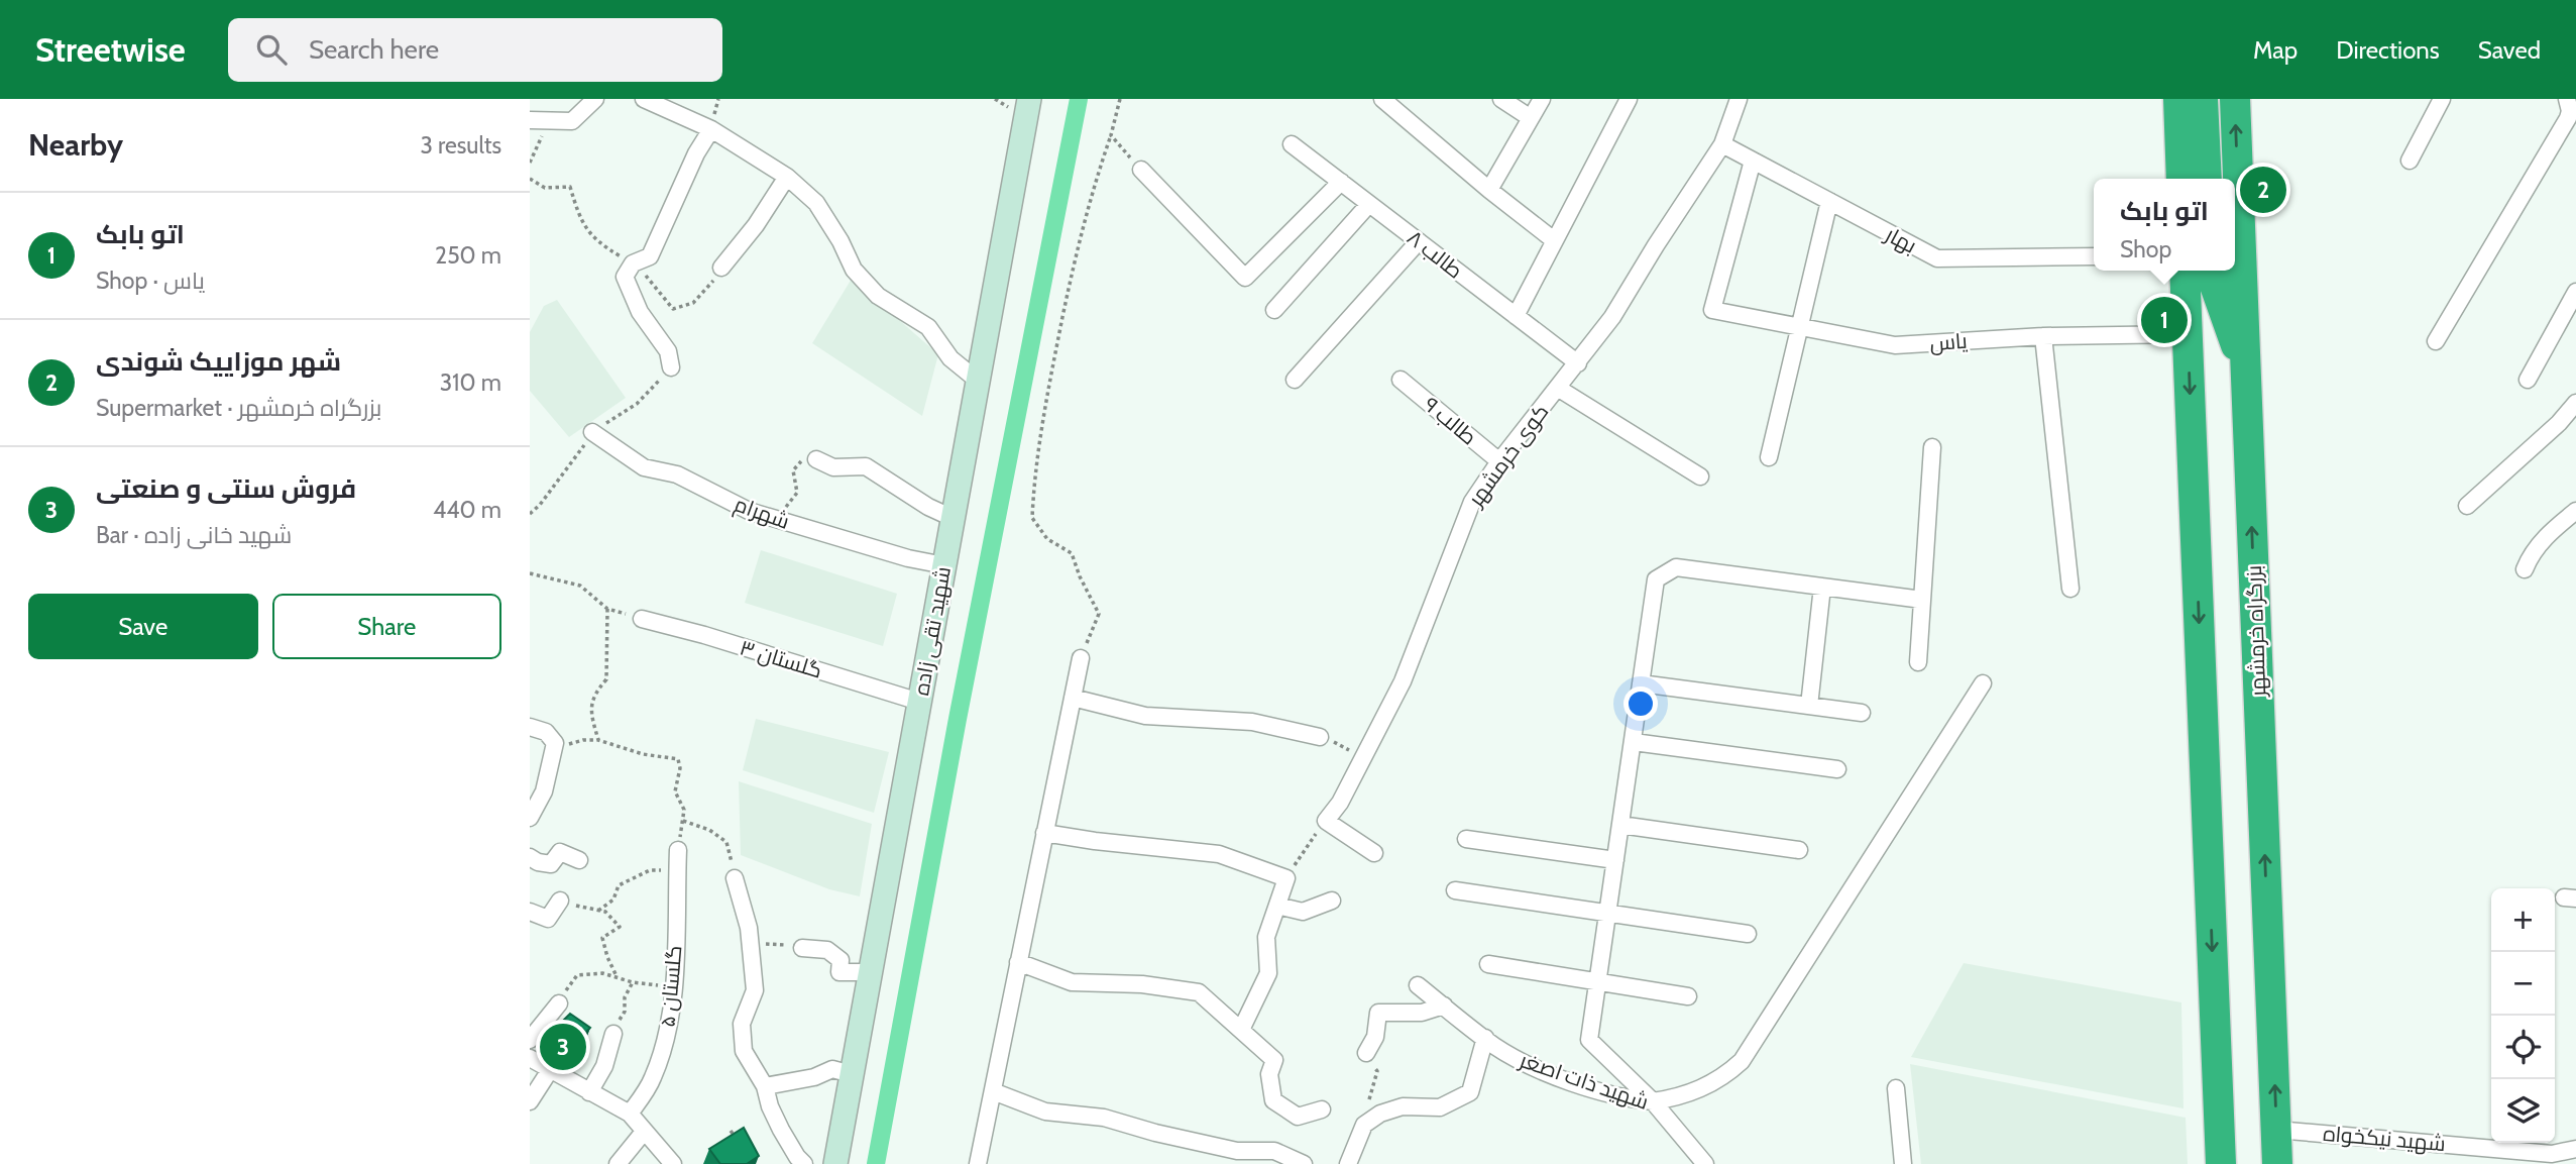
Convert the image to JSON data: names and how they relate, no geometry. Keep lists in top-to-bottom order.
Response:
{
  "streets": {
    "highway": ["بزرگراه خرمشهر"],
    "main road": ["شهید تقی زاده"],
    "street": [
      "بهار",
      "طالب ۸",
      "یاس",
      "طالب ۹",
      "کوی خرمشهر",
      "شهرام",
      "گلستان ۳",
      "گلستان ۵",
      "شهید ذات اصغر",
      "شهید نیکخواه"
    ]
  },
  "crossings": [
    ["بهار", "یاس"],
    ["بهار", "کوی خرمشهر"],
    ["طالب ۸", "کوی خرمشهر"],
    ["طالب ۹", "کوی خرمشهر"],
    ["شهرام", "شهید تقی زاده"],
    ["شهید تقی زاده", "گلستان ۳"],
    ["بزرگراه خرمشهر", "شهید نیکخواه"]
  ],
  "page": {
    "header": "Streetwise",
    "search": "Search here",
    "nav": ["Map", "Directions", "Saved"],
    "heading": ["Nearby", "3 results"],
    "pins": ["2", "1", "3"],
    "popup": ["اتو بابک", "Shop"],
    "list": [
      {
        "mark": "1",
        "name": "اتو بابک",
        "note": "Shop · یاس",
        "value": "250 m"
      },
      {
        "mark": "2",
        "name": "شهر موزاییک شوندی",
        "note": "Supermarket · بزرگراه خرمشهر",
        "value": "310 m"
      },
      {
        "mark": "3",
        "name": "فروش سنتی و صنعتی",
        "note": "Bar · شهید خانی زاده",
        "value": "440 m"
      }
    ],
    "buttons": ["Save", "Share"],
    "map_buttons": ["+", "−"]
  }
}
